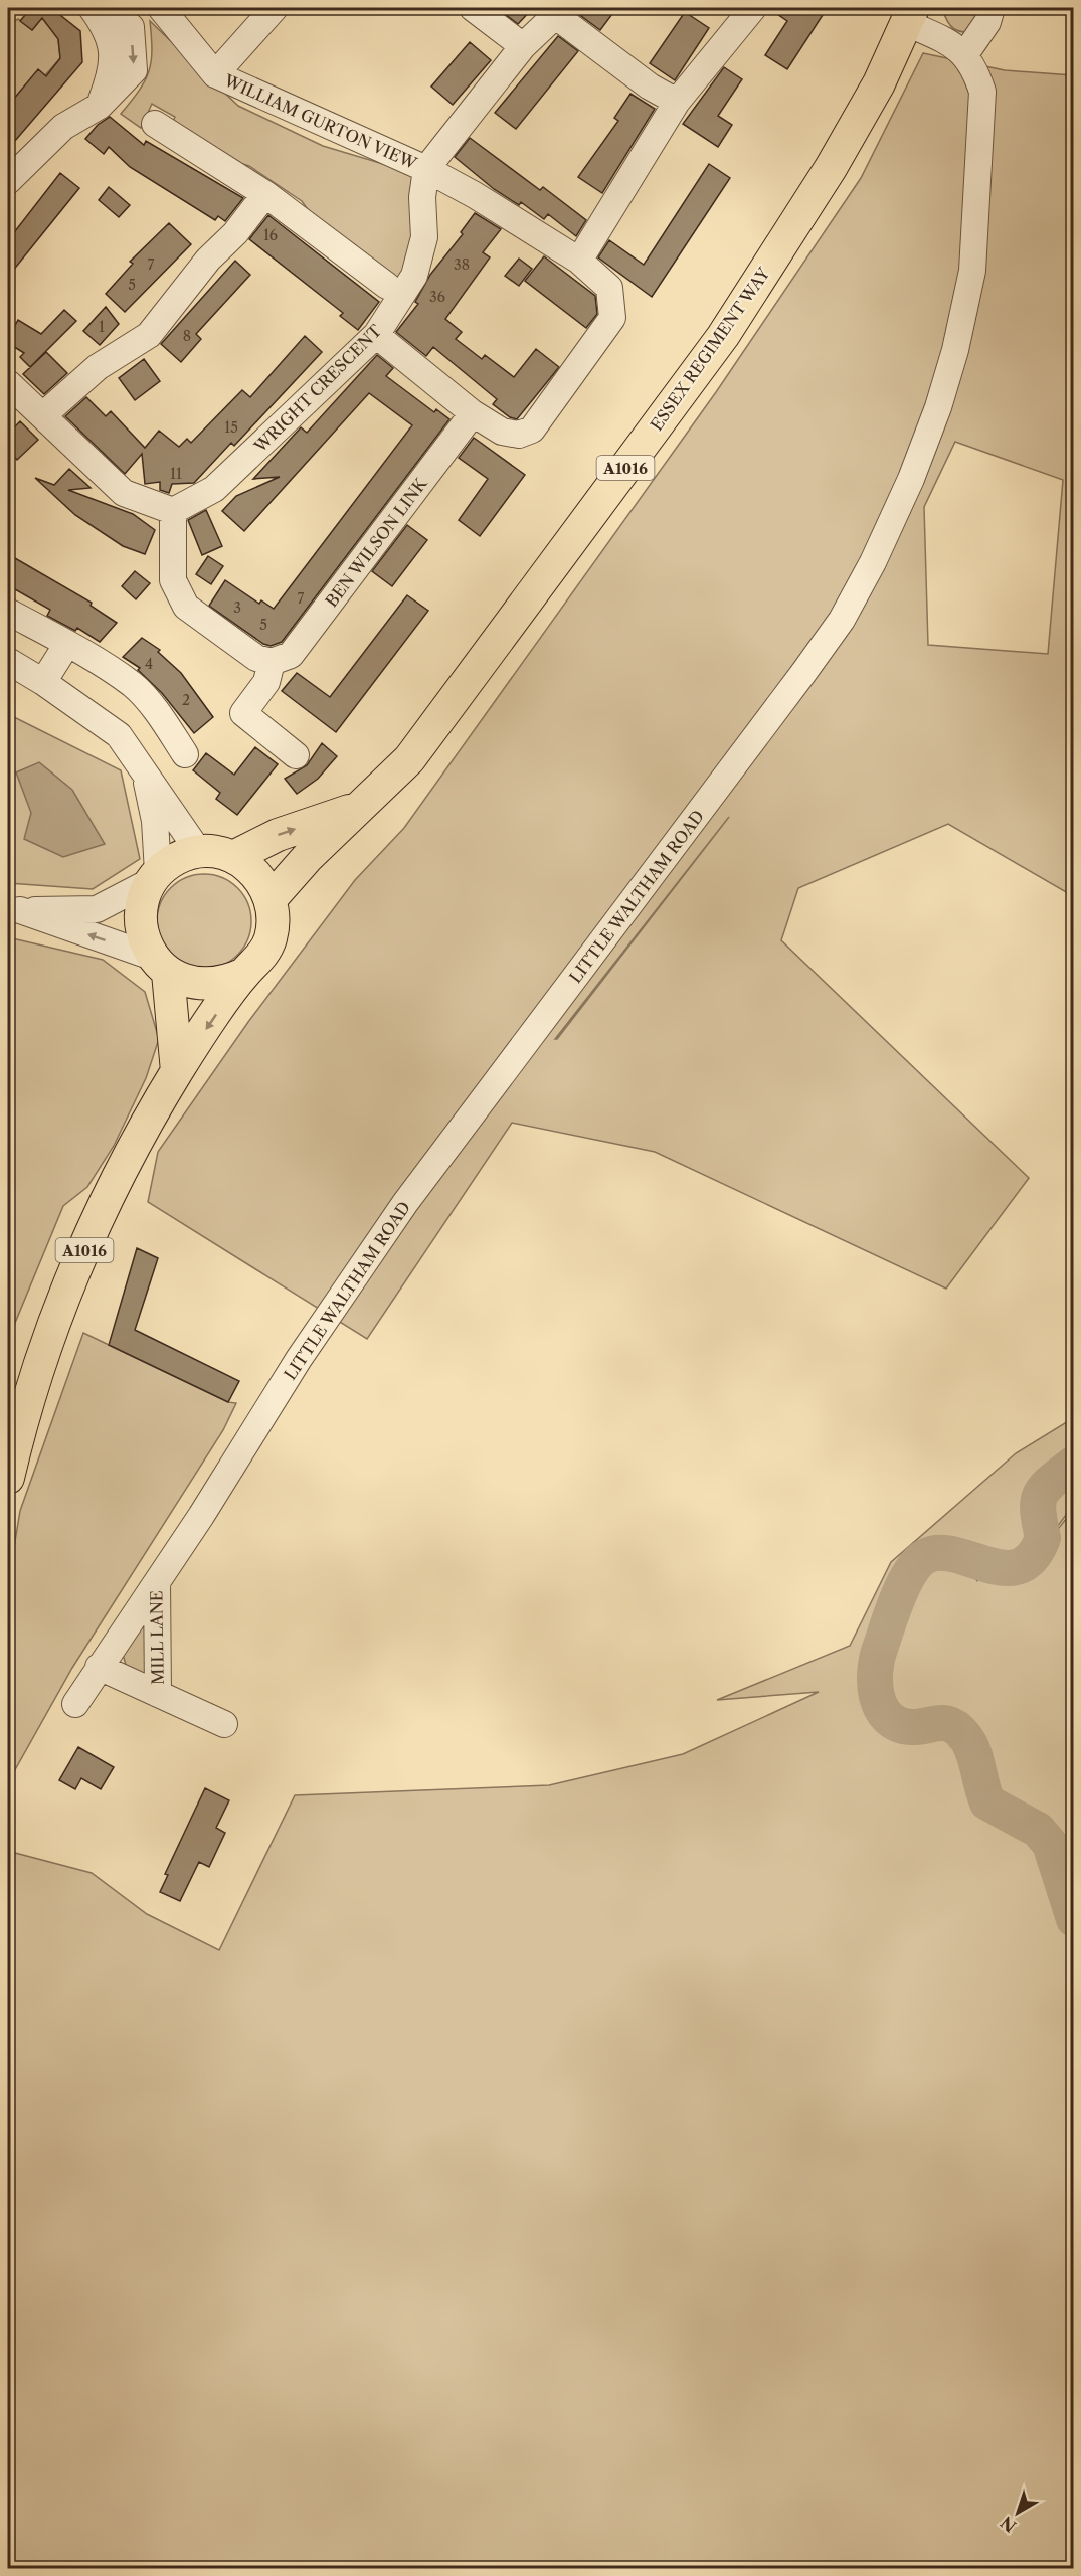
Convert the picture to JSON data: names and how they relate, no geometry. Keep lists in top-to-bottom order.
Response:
{
  "streets": {
    "main road": ["ESSEX REGIMENT WAY", "A1016"],
    "street": [
      "WILLIAM GURTON VIEW",
      "WRIGHT CRESCENT",
      "BEN WILSON LINK",
      "LITTLE WALTHAM ROAD",
      "MILL LANE"
    ]
  },
  "crossings": [
    ["WILLIAM GURTON VIEW", "WRIGHT CRESCENT"],
    ["WILLIAM GURTON VIEW", "BEN WILSON LINK"],
    ["ESSEX REGIMENT WAY", "A1016"],
    ["LITTLE WALTHAM ROAD", "MILL LANE"]
  ],
  "house_numbers": [
    "16",
    "7",
    "38",
    "5",
    "36",
    "1",
    "8",
    "15",
    "11",
    "7",
    "3",
    "5",
    "4",
    "2"
  ],
  "north": "bottom left"
}
